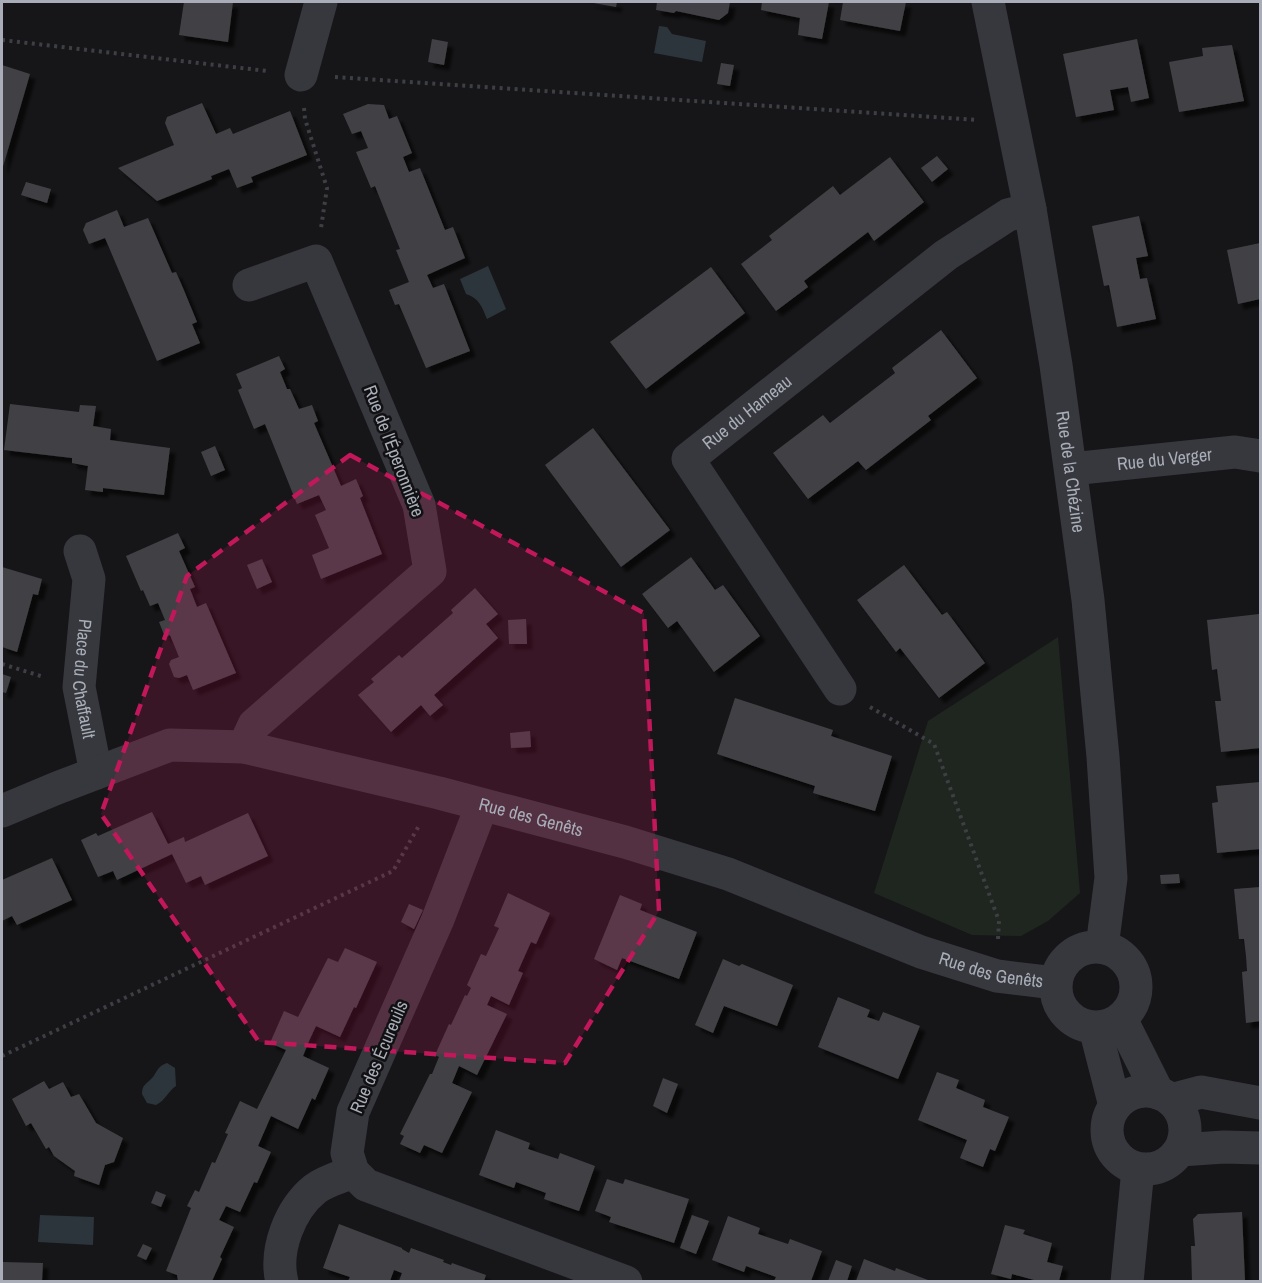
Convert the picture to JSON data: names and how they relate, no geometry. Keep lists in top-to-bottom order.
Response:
{
  "streets": {
    "street": [
      "Rue du Hameau",
      "Rue de l'Éperonnière",
      "Rue du Verger",
      "Rue de la Chézine",
      "Place du Chaffault",
      "Rue des Genêts",
      "Rue des Écureuils"
    ]
  },
  "crossings": [
    ["Rue du Hameau", "Rue de la Chézine"],
    ["Rue de l'Éperonnière", "Rue des Genêts"],
    ["Rue du Verger", "Rue de la Chézine"],
    ["Rue de la Chézine", "Rue des Genêts"],
    ["Place du Chaffault", "Rue des Genêts"],
    ["Rue des Genêts", "Rue des Écureuils"]
  ]
}
